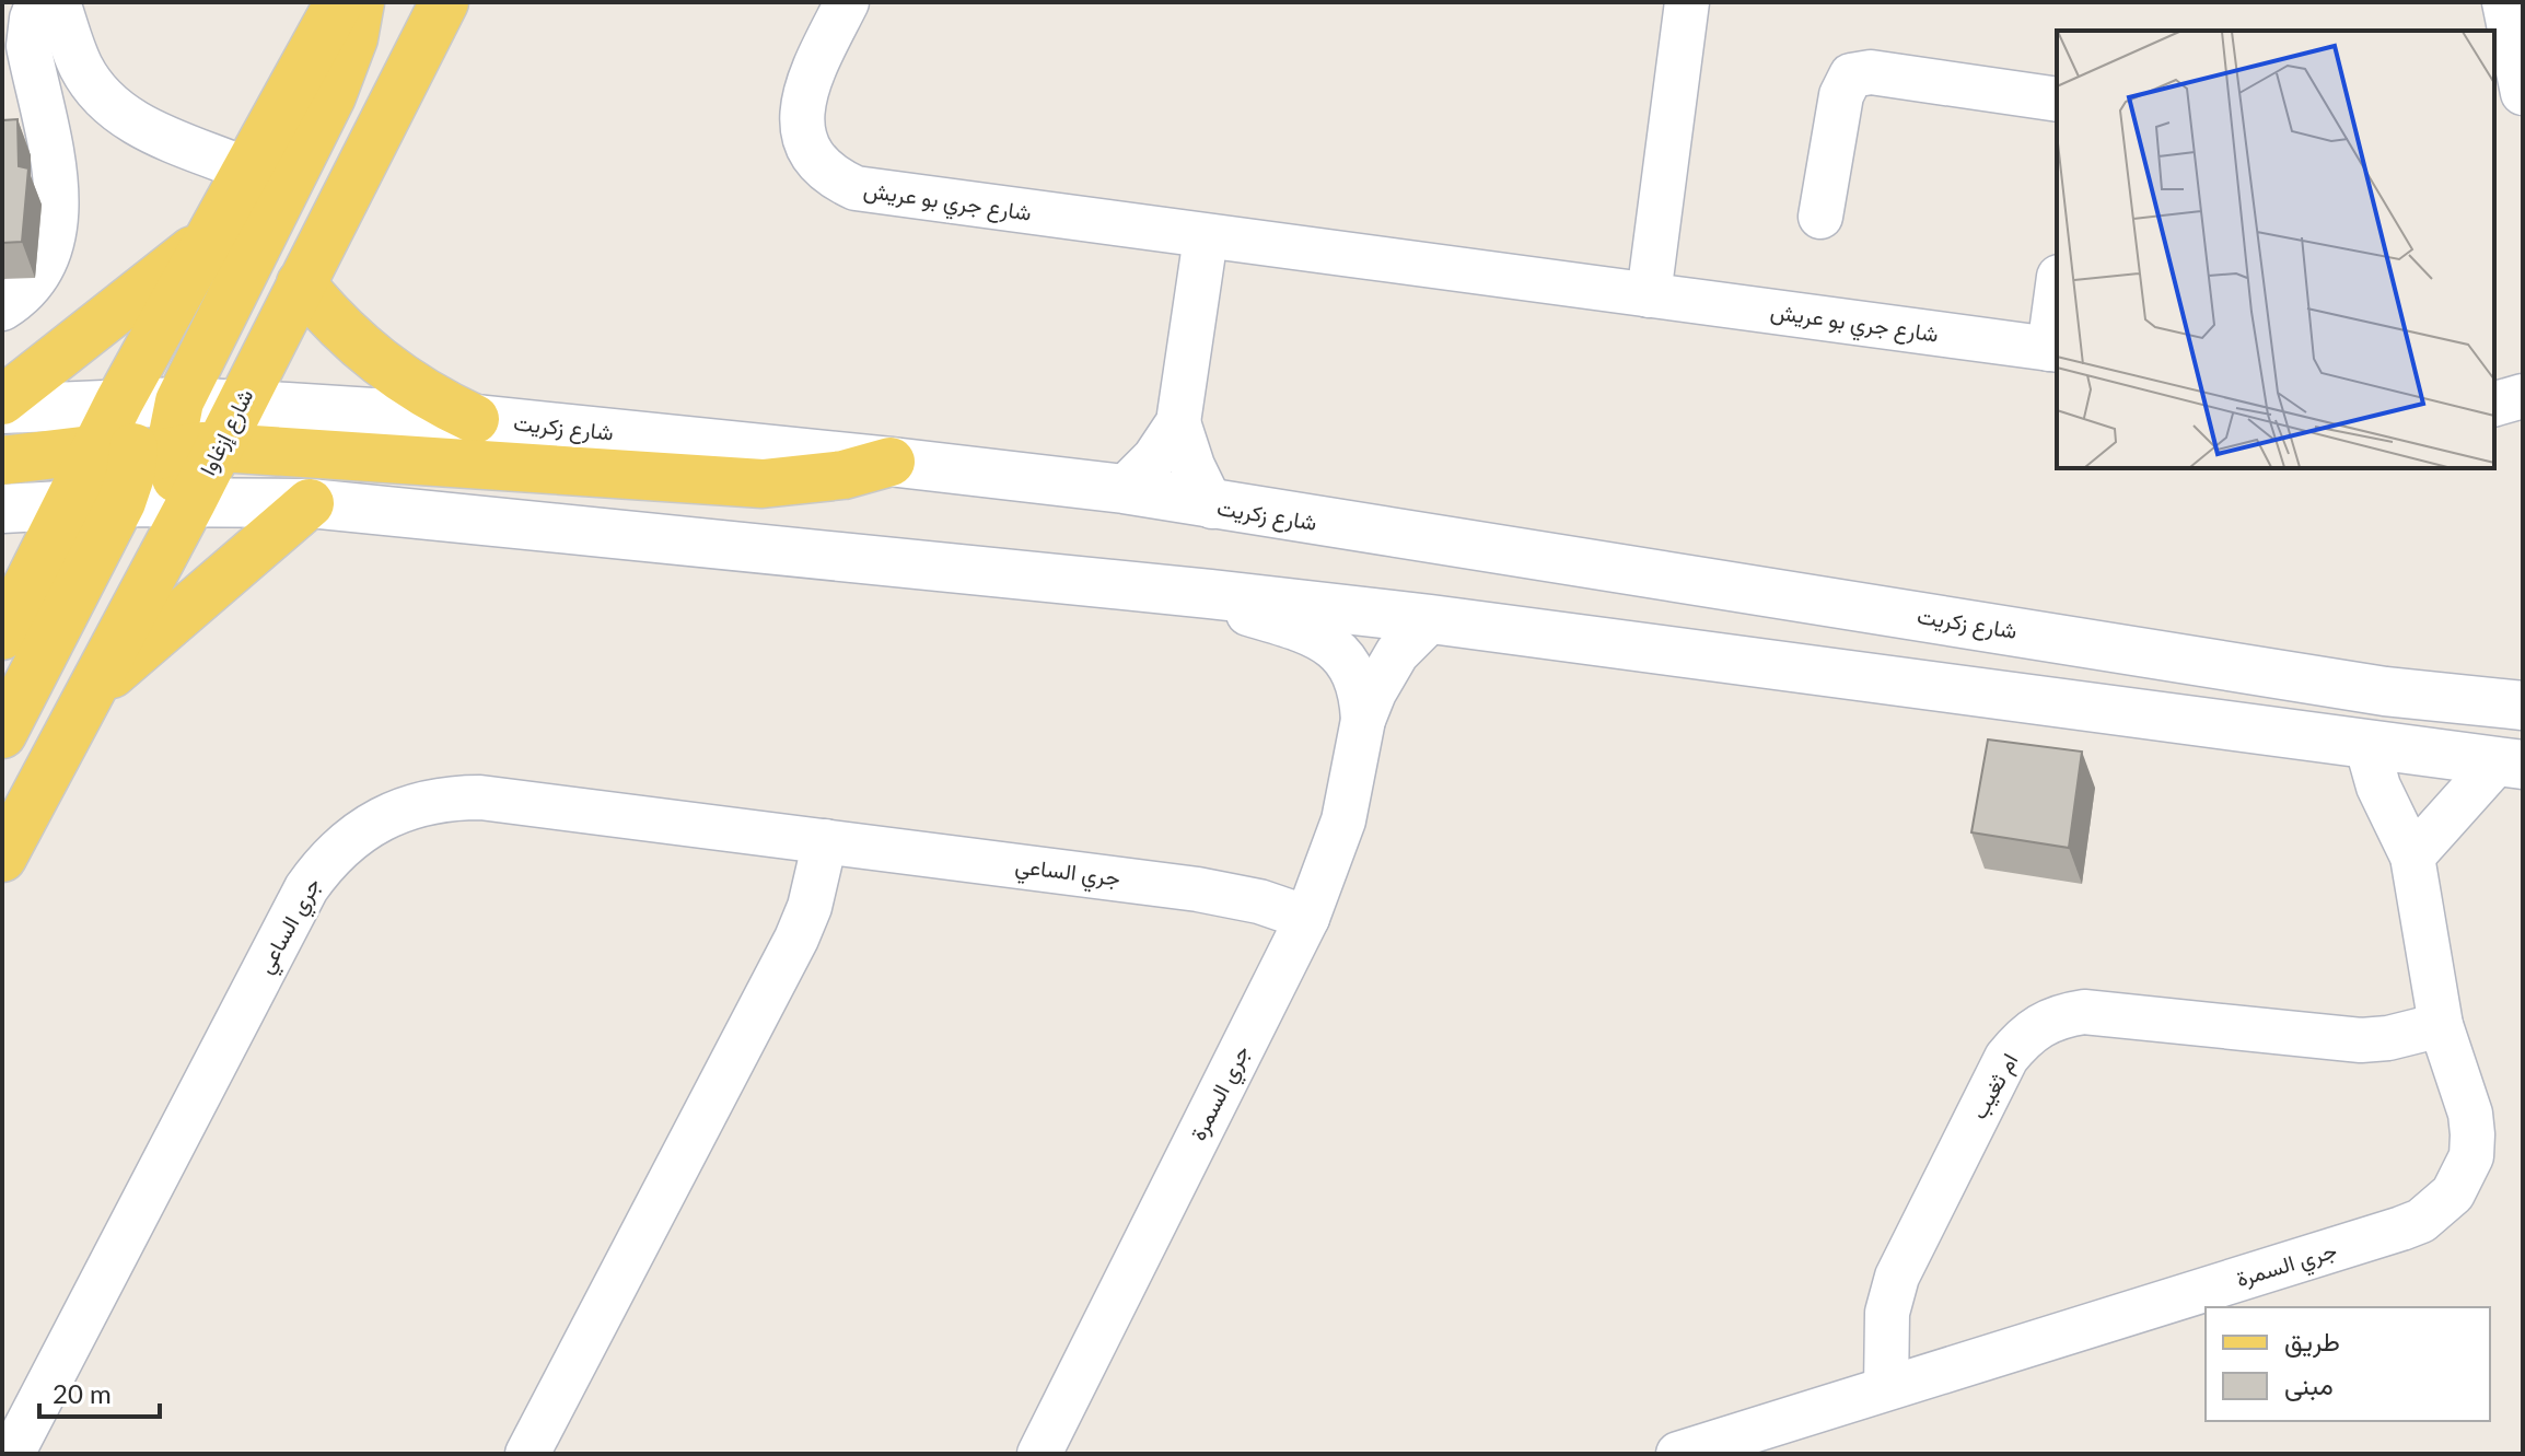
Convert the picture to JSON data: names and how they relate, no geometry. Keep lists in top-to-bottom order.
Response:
{
  "streets": {
    "main road": ["شارع زكريت", "شارع إزغاوا"],
    "street": [
      "شارع جري بو عريش",
      "جري الساعي",
      "ام ثغيب",
      "جري السمرة"
    ]
  },
  "crossings": [
    ["شارع زكريت", "شارع إزغاوا"],
    ["شارع زكريت", "جري السمرة"],
    ["جري الساعي", "جري السمرة"],
    ["ام ثغيب", "جري السمرة"]
  ],
  "legend": ["طريق", "مبنى"],
  "scale_bar": "20 m"
}
